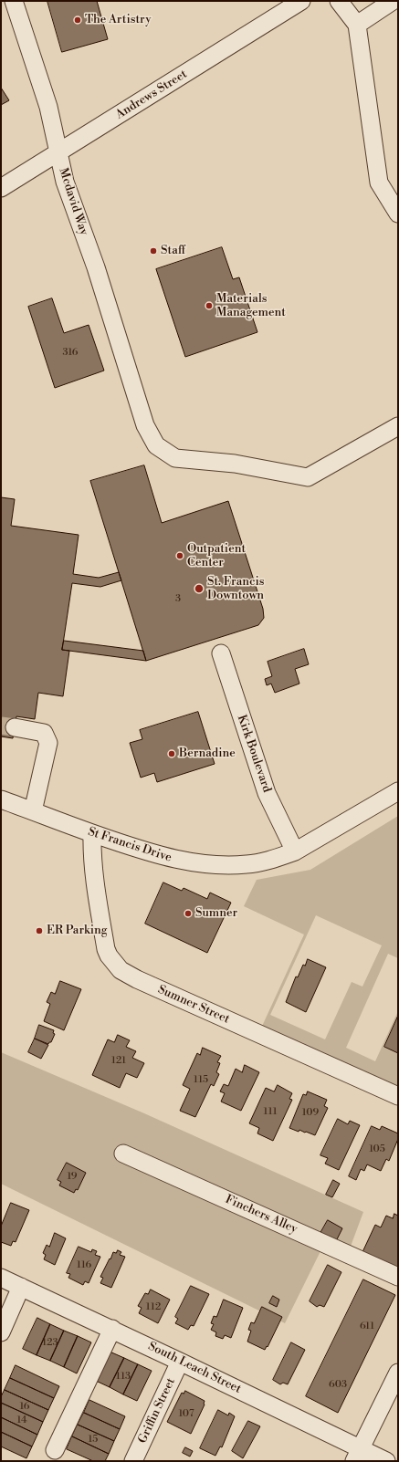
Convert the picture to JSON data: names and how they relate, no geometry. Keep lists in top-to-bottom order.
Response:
{
  "streets": {
    "street": [
      "Andrews Street",
      "Mcdavid Way",
      "Kirk Boulevard",
      "St Francis Drive",
      "Sumner Street",
      "Finchers Alley",
      "South Leach Street",
      "Griffin Street"
    ]
  },
  "crossings": [
    ["Andrews Street", "Mcdavid Way"],
    ["Kirk Boulevard", "St Francis Drive"],
    ["St Francis Drive", "Sumner Street"],
    ["South Leach Street", "Griffin Street"]
  ],
  "places": [
    "The Artistry",
    "Staff",
    "Materials Management",
    "Outpatient Center",
    "St. Francis Downtown",
    "Bernadine",
    "Sumner",
    "ER Parking"
  ],
  "house_numbers": [
    "316",
    "3",
    "121",
    "115",
    "111",
    "109",
    "105",
    "19",
    "116",
    "112",
    "611",
    "123",
    "113",
    "603",
    "16",
    "107",
    "14",
    "15"
  ]
}
